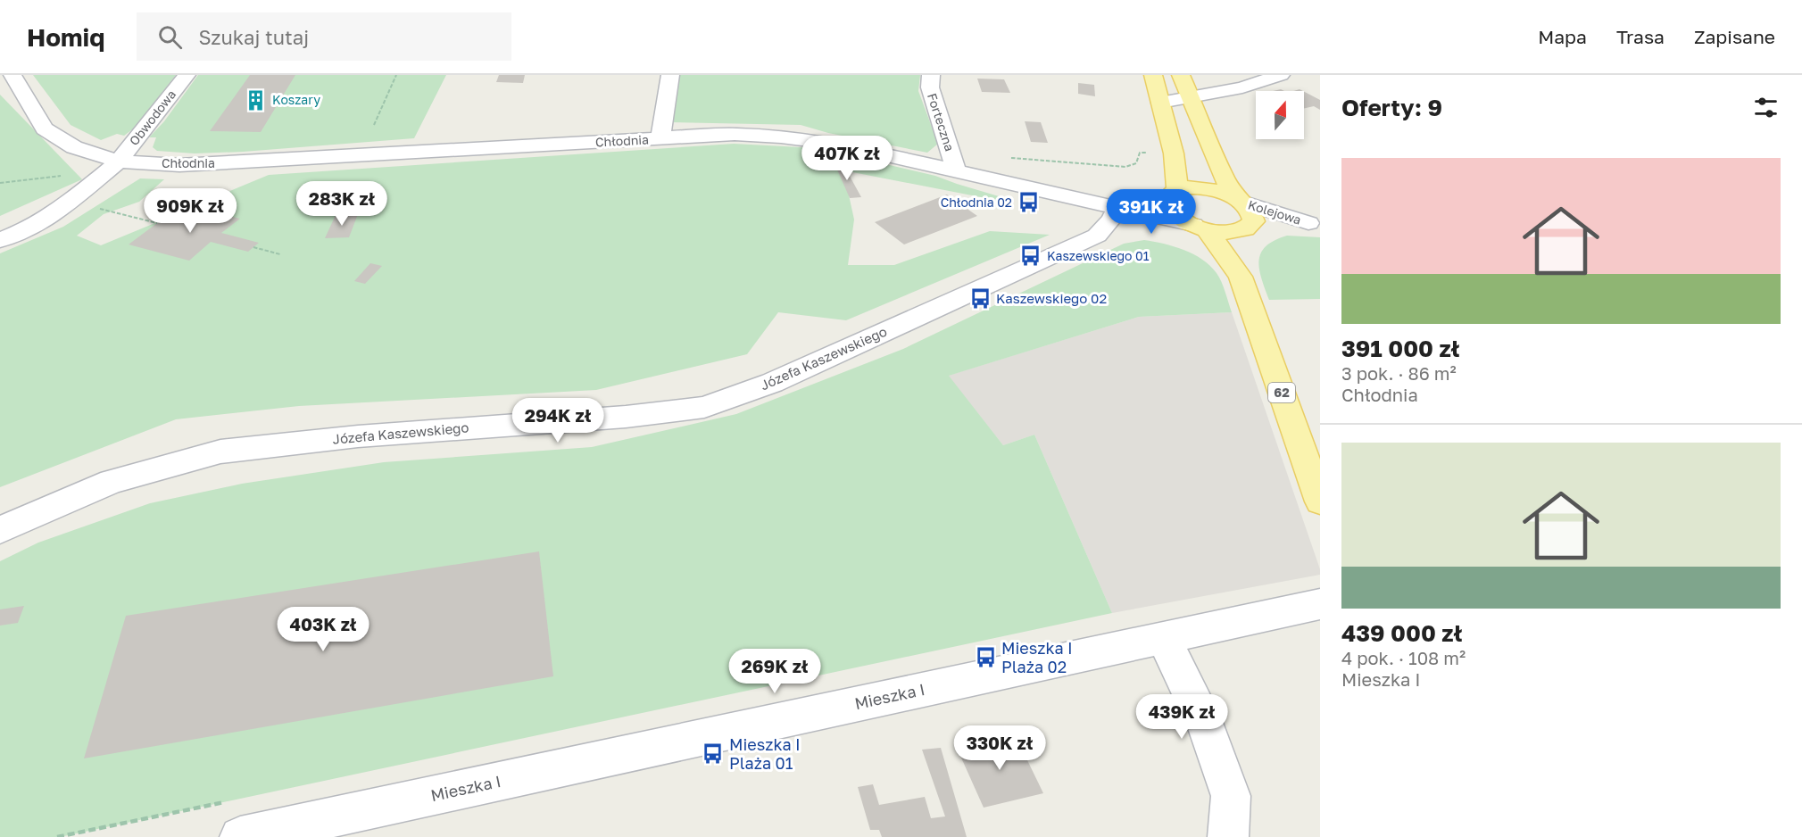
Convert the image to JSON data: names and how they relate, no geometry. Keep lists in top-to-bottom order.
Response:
{
  "streets": {
    "main road": ["62"],
    "street": [
      "Obwodowa",
      "Forteczna",
      "Chłodnia",
      "Kolejowa",
      "Józefa Kaszewskiego",
      "Mieszka I"
    ]
  },
  "crossings": [
    ["Obwodowa", "Chłodnia"],
    ["Forteczna", "Chłodnia"],
    ["Chłodnia", "Józefa Kaszewskiego"],
    ["Chłodnia", "62"],
    ["Kolejowa", "62"]
  ],
  "places": {
    "building": ["Koszary"],
    "bus stop": [
      "Chłodnia 02",
      "Kaszewskiego 01",
      "Kaszewskiego 02",
      "Mieszka I Plaża 02",
      "Mieszka I Plaża 01"
    ]
  },
  "north": "top",
  "page": {
    "header": "Homiq",
    "search": "Szukaj tutaj",
    "nav": ["Mapa", "Trasa", "Zapisane"],
    "heading": "Oferty: 9",
    "price": [
      "407K zł",
      "283K zł",
      "909K zł",
      "391K zł",
      "294K zł",
      "403K zł",
      "269K zł",
      "439K zł",
      "330K zł"
    ],
    "list": [
      {
        "name": "391 000 zł",
        "note": "3 pok. · 86 m² · Chłodnia"
      },
      {
        "name": "439 000 zł",
        "note": "4 pok. · 108 m² · Mieszka I"
      }
    ]
  }
}
